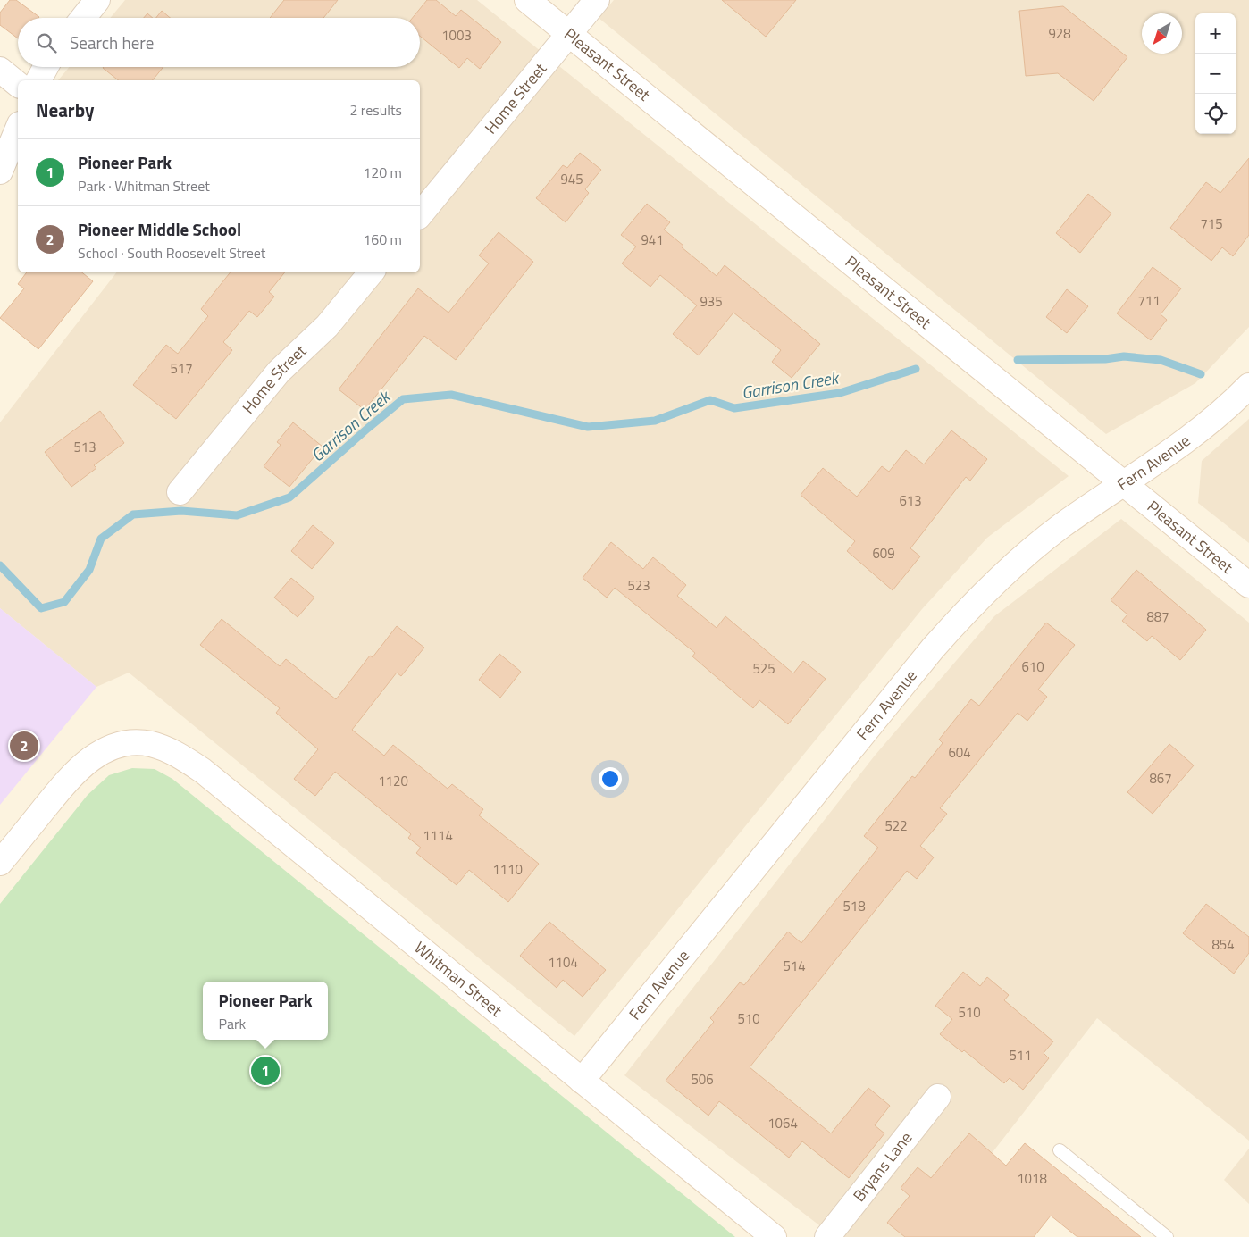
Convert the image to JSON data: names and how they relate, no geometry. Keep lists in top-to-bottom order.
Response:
{
  "streets": {
    "main road": [
      "Pleasant Street",
      "Home Street",
      "Fern Avenue",
      "Whitman Street",
      "Bryans Lane"
    ]
  },
  "crossings": [
    ["Pleasant Street", "Home Street"],
    ["Pleasant Street", "Fern Avenue"],
    ["Fern Avenue", "Whitman Street"]
  ],
  "water": ["Garrison Creek"],
  "house_numbers": [
    "928",
    "1003",
    "945",
    "715",
    "941",
    "711",
    "935",
    "517",
    "513",
    "613",
    "609",
    "523",
    "887",
    "610",
    "525",
    "604",
    "867",
    "1120",
    "522",
    "1114",
    "1110",
    "518",
    "854",
    "1104",
    "514",
    "510",
    "510",
    "511",
    "506",
    "1064",
    "1018"
  ],
  "north": "bottom left",
  "page": {
    "map_buttons": ["+", "−"],
    "search": "Search here",
    "heading": ["Nearby", "2 results"],
    "list": [
      {
        "mark": "1",
        "name": "Pioneer Park",
        "note": "Park · Whitman Street",
        "value": "120 m"
      },
      {
        "mark": "2",
        "name": "Pioneer Middle School",
        "note": "School · South Roosevelt Street",
        "value": "160 m"
      }
    ],
    "pins": ["2", "1"],
    "popup": ["Pioneer Park", "Park"]
  }
}
